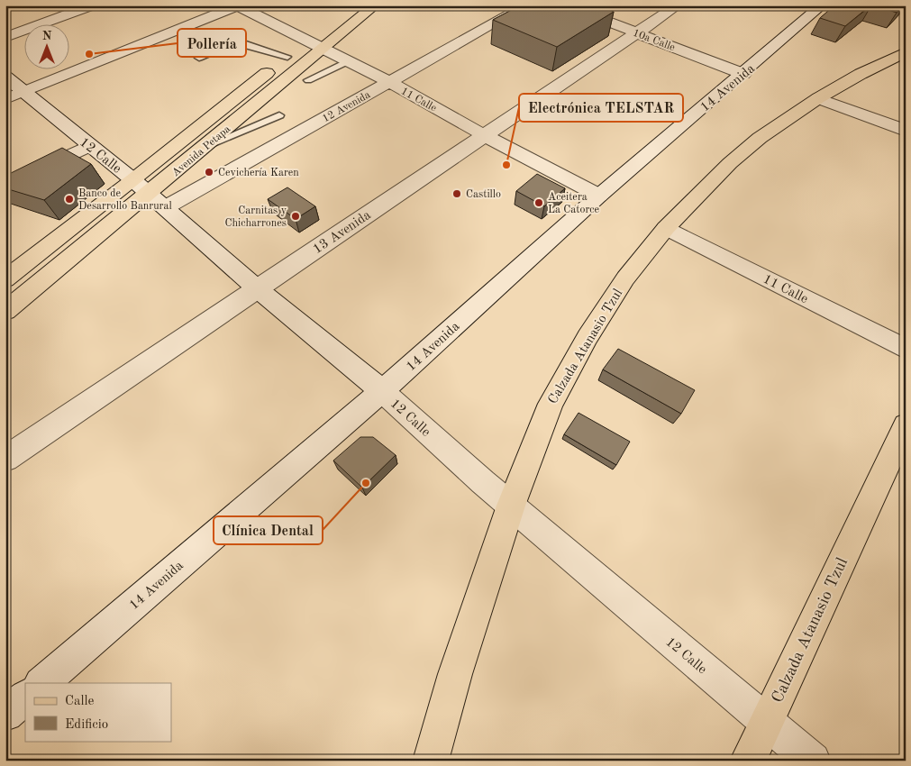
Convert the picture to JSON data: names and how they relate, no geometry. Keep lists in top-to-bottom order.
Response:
{
  "streets": {
    "main road": ["Avenida Petapa", "Calzada Atanasio Tzul"],
    "street": [
      "10a Calle",
      "14 Avenida",
      "11 Calle",
      "12 Avenida",
      "12 Calle",
      "13 Avenida"
    ]
  },
  "crossings": [
    ["10a Calle", "14 Avenida"],
    ["10a Calle", "13 Avenida"],
    ["14 Avenida", "11 Calle"],
    ["14 Avenida", "12 Calle"],
    ["11 Calle", "12 Avenida"],
    ["11 Calle", "Avenida Petapa"],
    ["11 Calle", "13 Avenida"],
    ["11 Calle", "Calzada Atanasio Tzul"],
    ["12 Avenida", "12 Calle"],
    ["Avenida Petapa", "12 Calle"],
    ["12 Calle", "13 Avenida"],
    ["12 Calle", "Calzada Atanasio Tzul"]
  ],
  "places": [
    "Pollería",
    "Electrónica TELSTAR",
    "Cevichería Karen",
    "Castillo",
    "Banco de Desarrollo Banrural",
    "Aceitera La Catorce",
    "Carnitas y Chicharrones",
    "Clínica Dental"
  ],
  "legend": ["Calle", "Edificio"],
  "north": "top"
}
